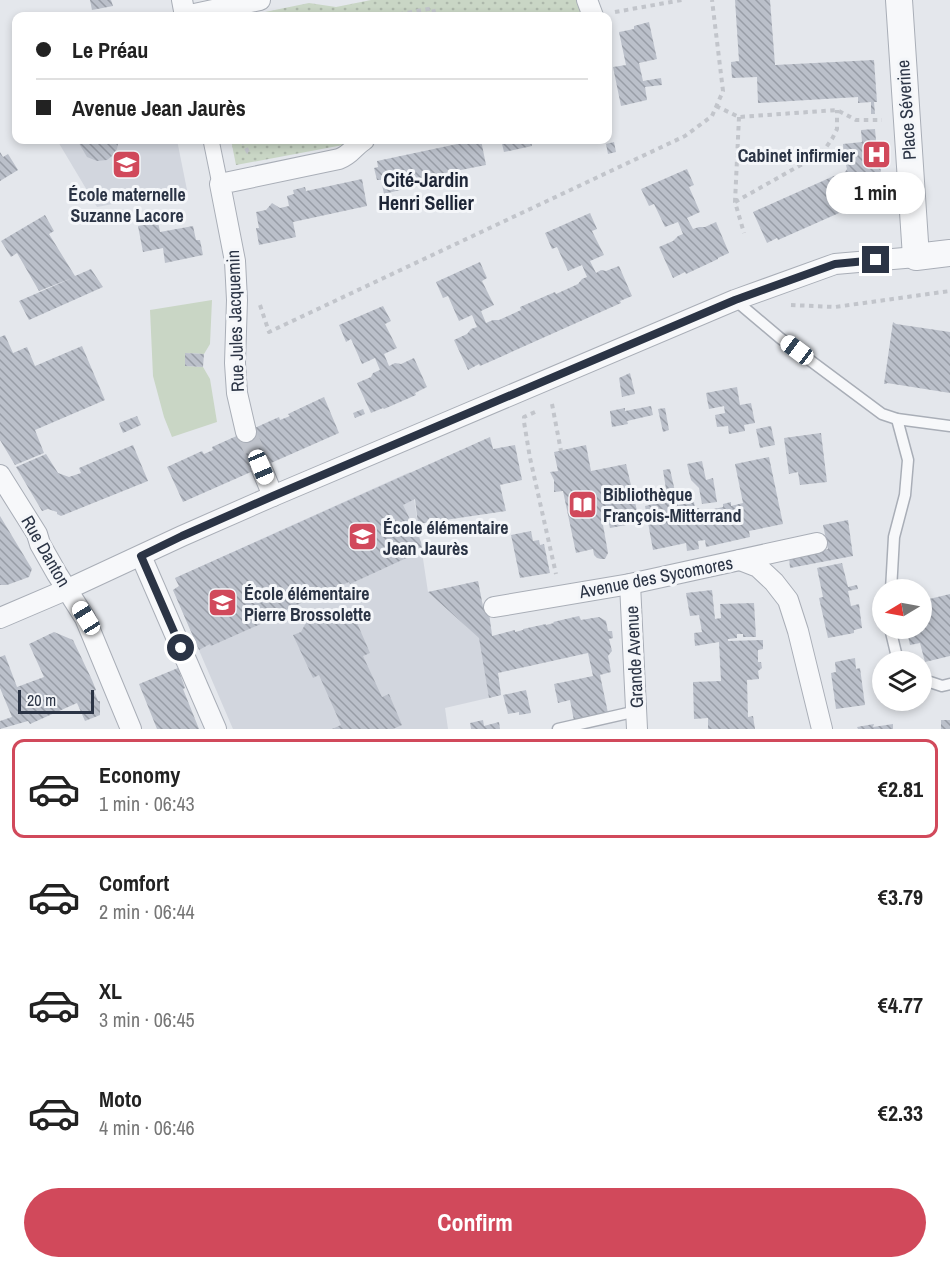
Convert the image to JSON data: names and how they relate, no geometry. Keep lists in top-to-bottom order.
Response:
{
  "streets": {
    "street": [
      "Place Séverine",
      "Rue Jules Jacquemin",
      "Rue Danton",
      "Avenue des Sycomores",
      "Grande Avenue"
    ]
  },
  "crossings": [
    ["Avenue des Sycomores", "Grande Avenue"]
  ],
  "districts": ["Cité-Jardin Henri Sellier"],
  "places": {
    "hospital": ["Cabinet infirmier"],
    "school or university": ["École maternelle Suzanne Lacore", "École élémentaire Jean Jaurès", "École élémentaire Pierre Brossolette"],
    "library": ["Bibliothèque François-Mitterrand"]
  },
  "scale_bar": "20 m",
  "north": "left",
  "page": {
    "banner": ["Le Préau", "Avenue Jean Jaurès"],
    "bubble": "1 min",
    "scale": "20 m",
    "list": [
      {
        "name": "Economy",
        "note": "1 min · 06:43",
        "value": "€2.81"
      },
      {
        "name": "Comfort",
        "note": "2 min · 06:44",
        "value": "€3.79"
      },
      {
        "name": "XL",
        "note": "3 min · 06:45",
        "value": "€4.77"
      },
      {
        "name": "Moto",
        "note": "4 min · 06:46",
        "value": "€2.33"
      }
    ],
    "buttons": "Confirm"
  }
}
